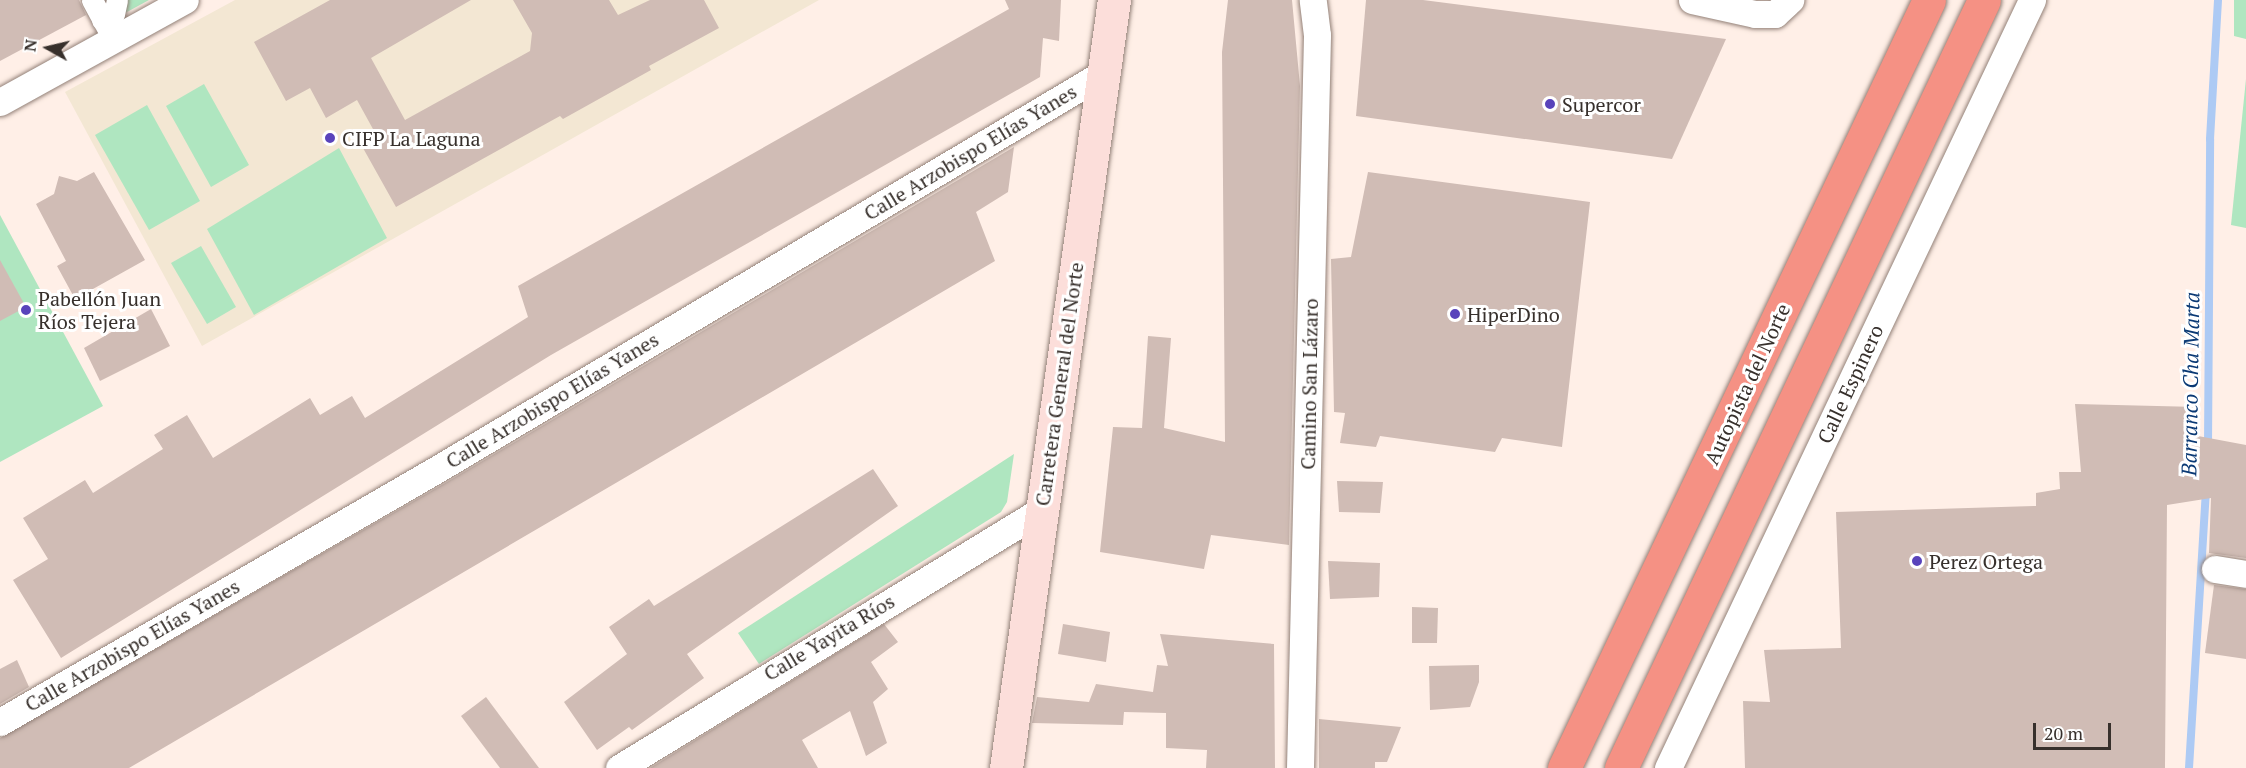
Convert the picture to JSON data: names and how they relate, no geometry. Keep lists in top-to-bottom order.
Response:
{
  "streets": {
    "highway": ["Autopista del Norte"],
    "main road": ["Carretera General del Norte"],
    "street": [
      "Calle Arzobispo Elías Yanes",
      "Camino San Lázaro",
      "Calle Espinero",
      "Calle Yayita Ríos"
    ]
  },
  "crossings": [
    ["Calle Arzobispo Elías Yanes", "Carretera General del Norte"],
    ["Carretera General del Norte", "Calle Yayita Ríos"]
  ],
  "water": ["Barranco Cha Marta"],
  "places": [
    "Supercor",
    "CIFP La Laguna",
    "Pabellón Juan Ríos Tejera",
    "HiperDino",
    "Perez Ortega"
  ],
  "scale_bar": "20 m",
  "north": "left"
}
